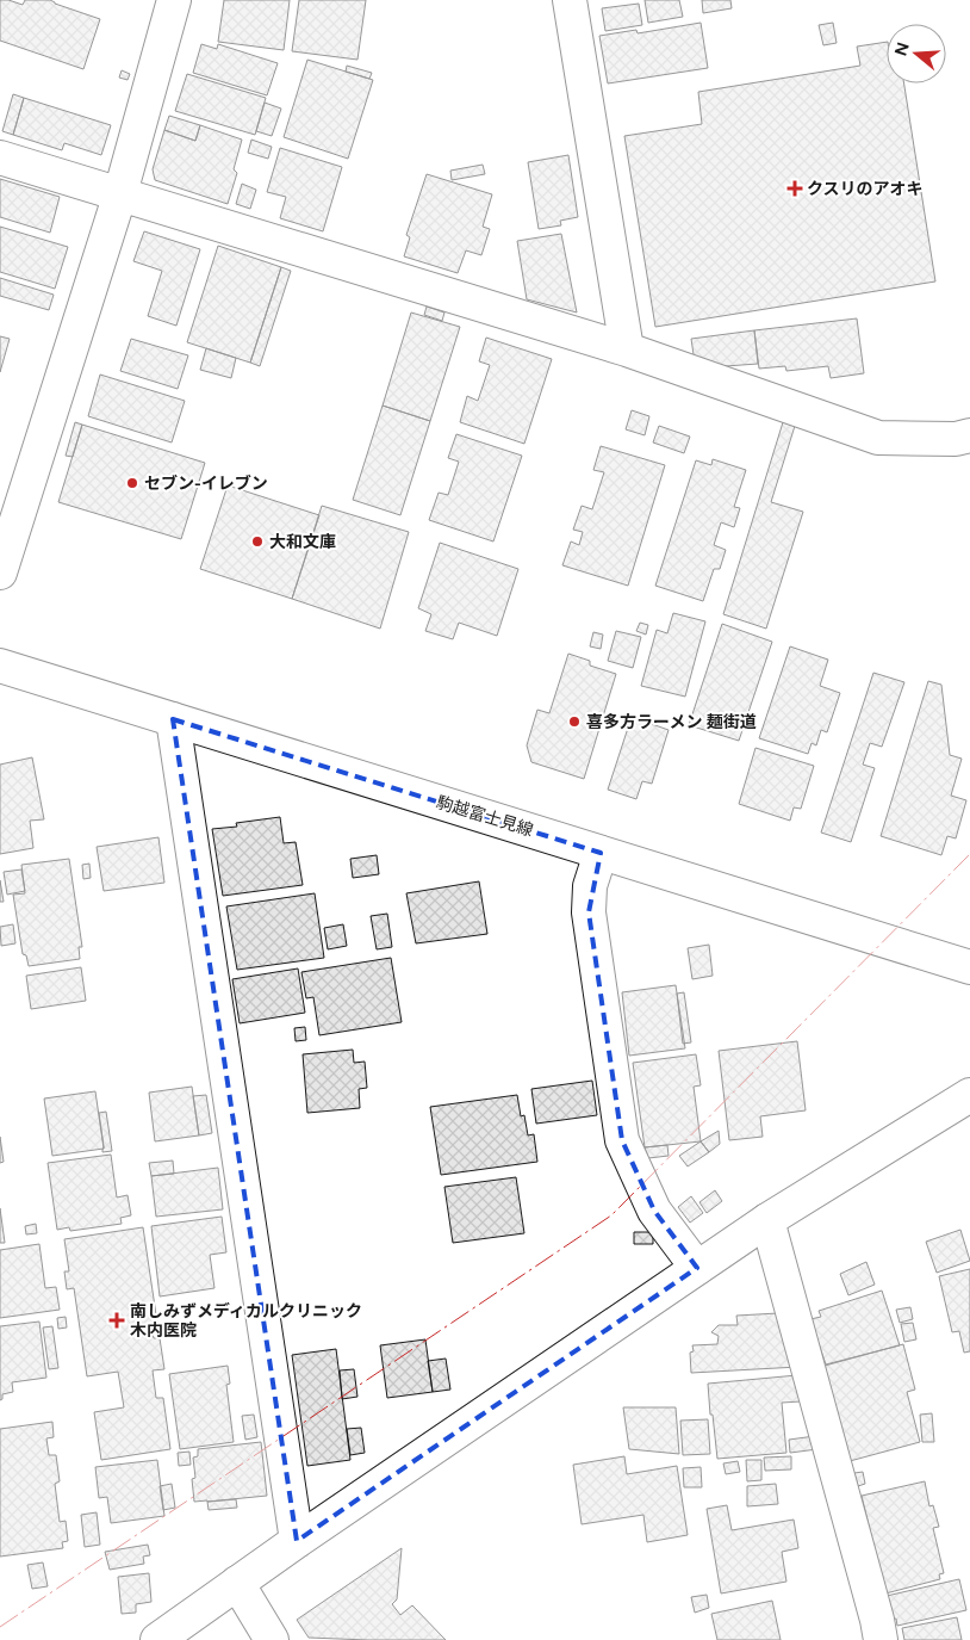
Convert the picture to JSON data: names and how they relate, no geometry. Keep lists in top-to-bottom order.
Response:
{
  "streets": {
    "street": ["駒越富士見線"]
  },
  "places": {
    "health": ["クスリのアオキ", "南しみずメディカルクリニック 木内医院"],
    "other": ["セブン-イレブン", "大和文庫", "喜多方ラーメン 麺街道"]
  },
  "north": "left"
}
